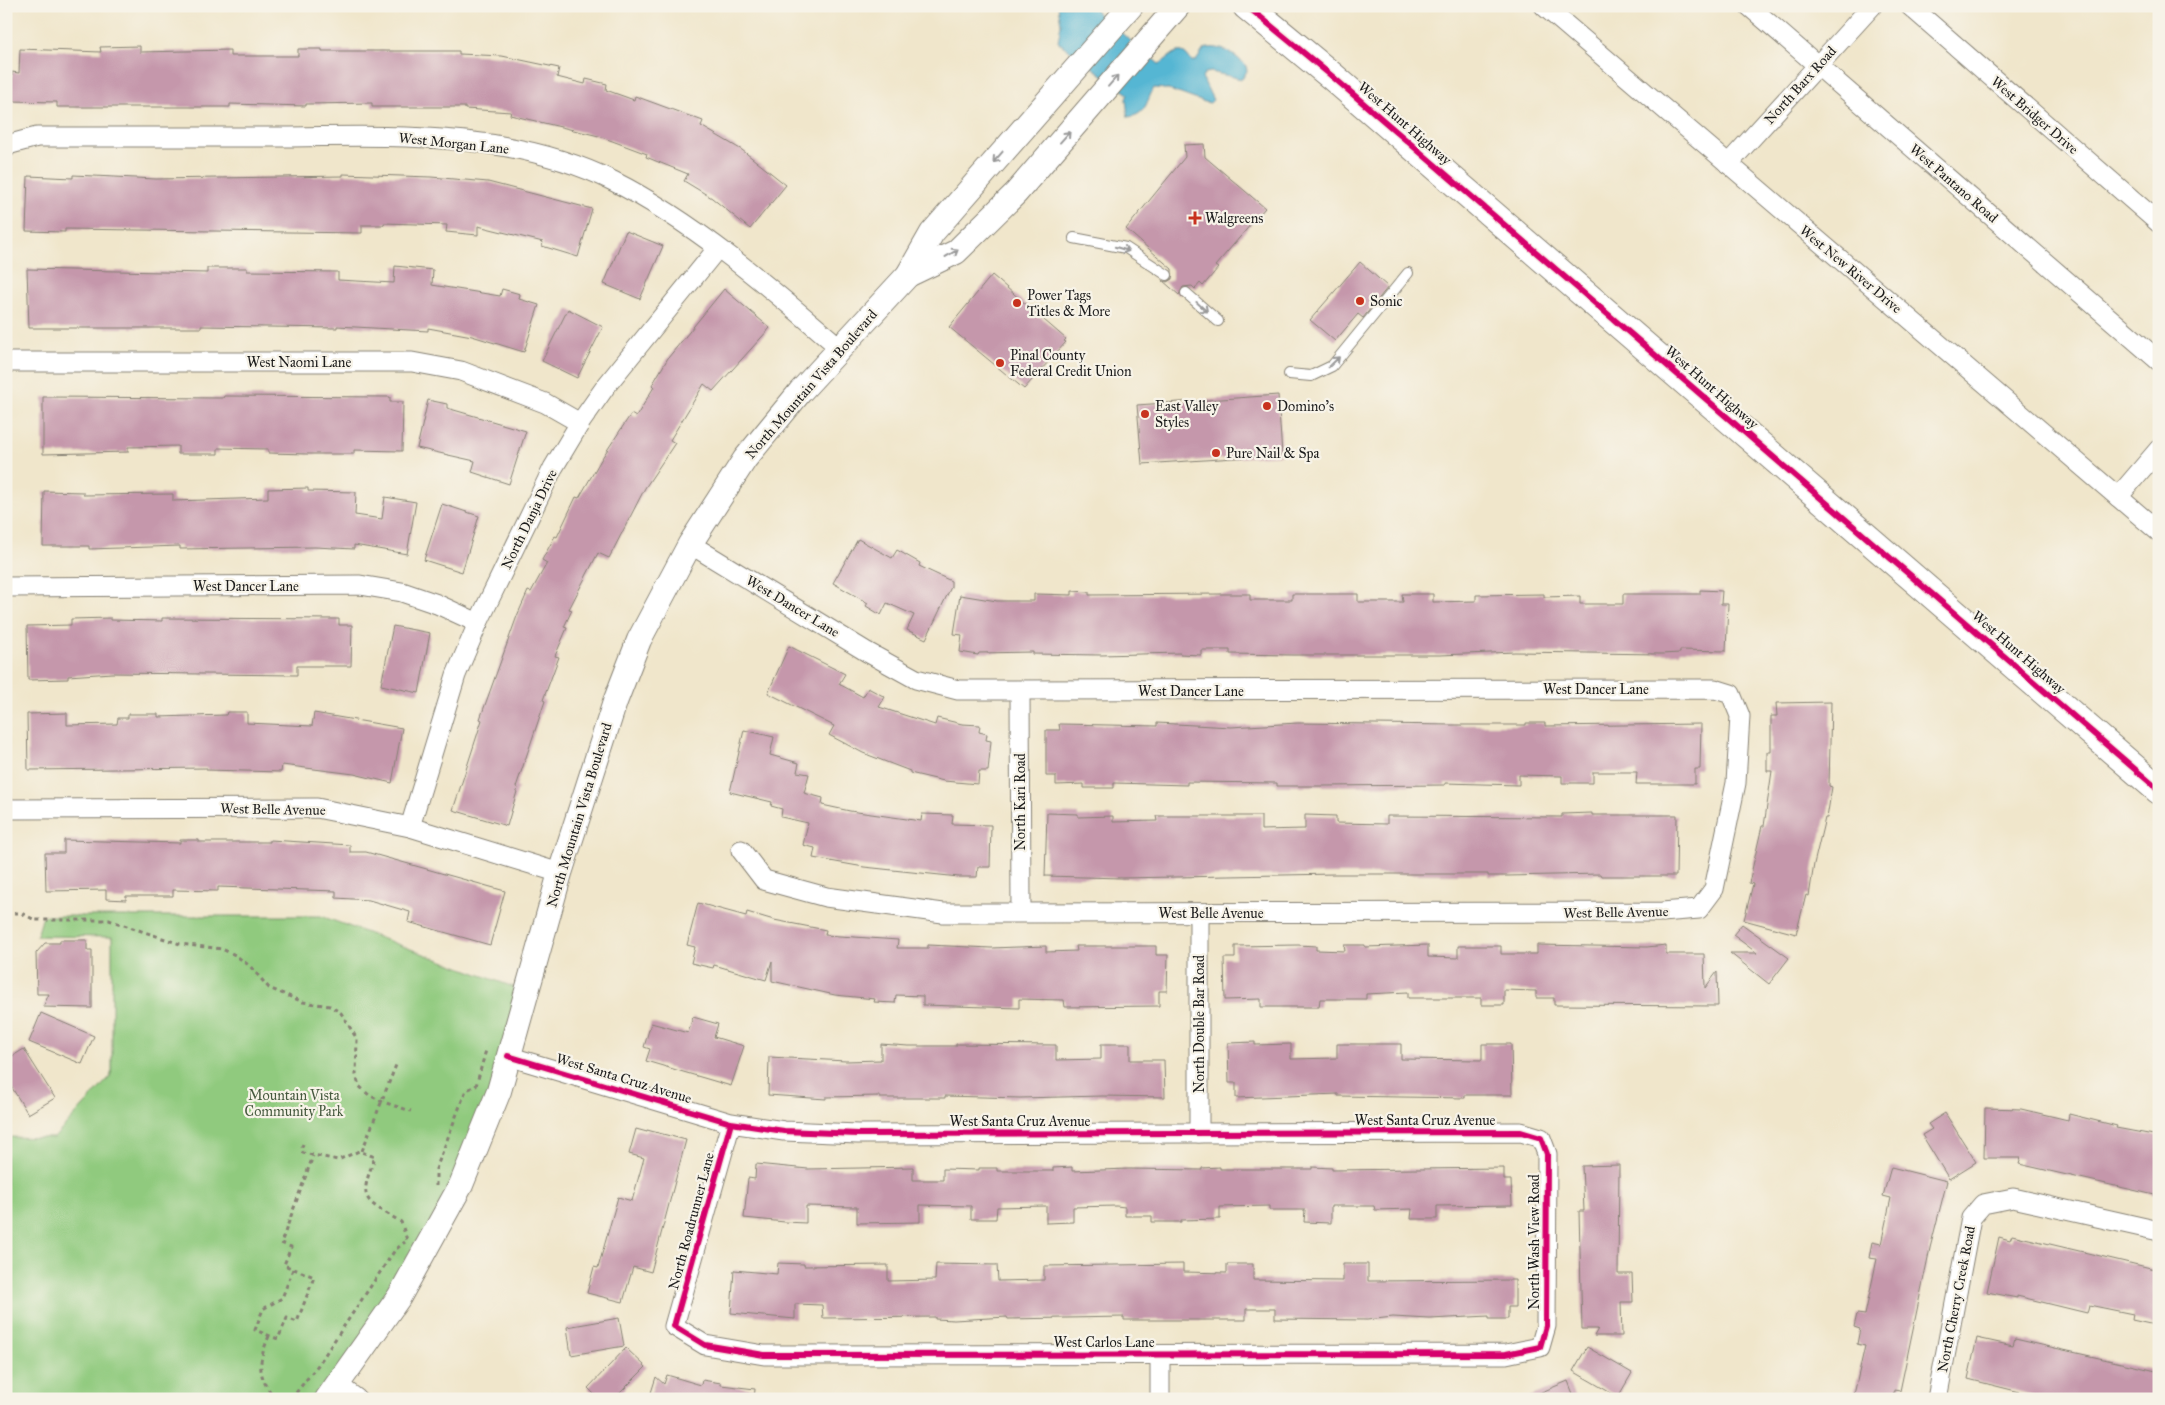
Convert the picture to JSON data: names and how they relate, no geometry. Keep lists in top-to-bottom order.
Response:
{
  "streets": {
    "main road": ["West Hunt Highway"],
    "street": [
      "North Barx Road",
      "West Bridger Drive",
      "West Morgan Lane",
      "West Pantano Road",
      "West New River Drive",
      "West Naomi Lane",
      "North Mountain Vista Boulevard",
      "North Danja Drive",
      "West Dancer Lane",
      "North Kari Road",
      "West Belle Avenue",
      "North Double Bar Road",
      "West Santa Cruz Avenue",
      "North Roadrunner Lane",
      "North Wash View Road",
      "North Cherry Creek Road",
      "West Carlos Lane"
    ]
  },
  "crossings": [
    ["North Barx Road", "West Pantano Road"],
    ["North Barx Road", "West New River Drive"],
    ["West Morgan Lane", "North Mountain Vista Boulevard"],
    ["West Morgan Lane", "North Danja Drive"],
    ["West Naomi Lane", "North Danja Drive"],
    ["North Mountain Vista Boulevard", "West Dancer Lane"],
    ["North Mountain Vista Boulevard", "West Belle Avenue"],
    ["North Mountain Vista Boulevard", "West Santa Cruz Avenue"],
    ["North Danja Drive", "West Dancer Lane"],
    ["North Danja Drive", "West Belle Avenue"],
    ["West Dancer Lane", "North Kari Road"],
    ["West Dancer Lane", "West Belle Avenue"],
    ["North Kari Road", "West Belle Avenue"],
    ["West Belle Avenue", "North Double Bar Road"],
    ["North Double Bar Road", "West Santa Cruz Avenue"],
    ["West Santa Cruz Avenue", "North Roadrunner Lane"],
    ["West Santa Cruz Avenue", "North Wash View Road"],
    ["North Roadrunner Lane", "West Carlos Lane"],
    ["North Wash View Road", "West Carlos Lane"]
  ],
  "parks": ["Mountain Vista Community Park"],
  "places": {
    "health": ["Walgreens"],
    "other": [
      "Sonic",
      "Power Tags Titles & More",
      "Pinal County Federal Credit Union",
      "Domino's",
      "East Valley Styles",
      "Pure Nail & Spa"
    ]
  }
}
